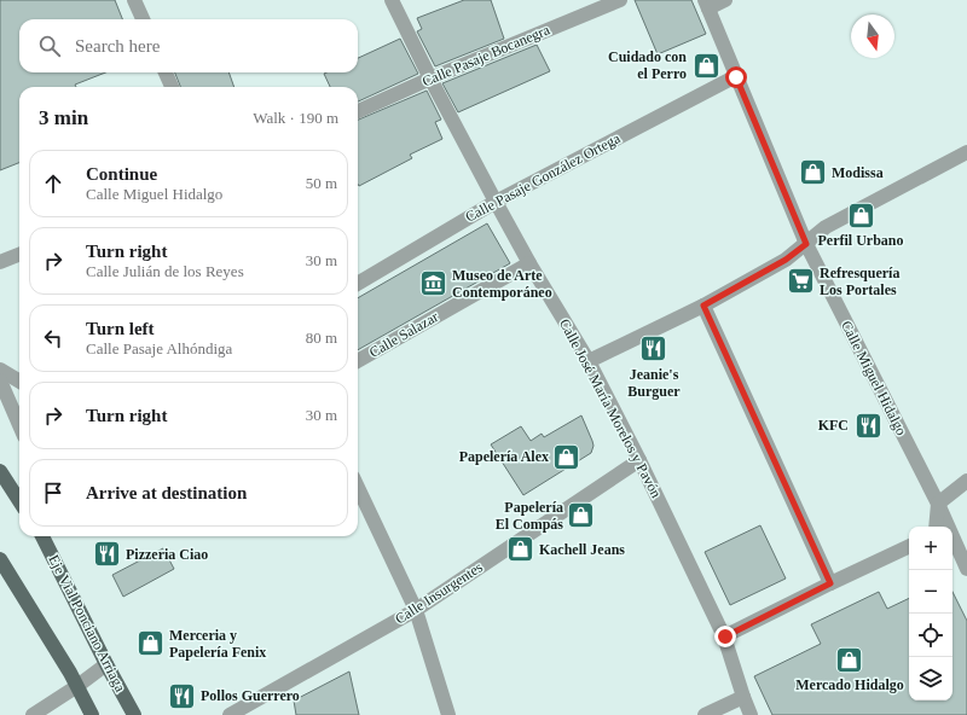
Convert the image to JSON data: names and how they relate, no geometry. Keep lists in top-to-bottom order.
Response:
{
  "streets": {
    "main road": ["Eje Vial Ponciano Arriaga"],
    "street": [
      "Calle Pasaje Bocanegra",
      "Calle Pasaje González Ortega",
      "Calle Salazar",
      "Calle Miguel Hidalgo",
      "Calle José María Morelos y Pavón",
      "Calle Insurgentes"
    ]
  },
  "crossings": [
    ["Calle Pasaje Bocanegra", "Calle José María Morelos y Pavón"],
    ["Calle Pasaje González Ortega", "Calle Miguel Hidalgo"],
    ["Calle Pasaje González Ortega", "Calle José María Morelos y Pavón"],
    ["Calle Salazar", "Calle José María Morelos y Pavón"],
    ["Calle José María Morelos y Pavón", "Calle Insurgentes"]
  ],
  "places": {
    "shop": [
      "Cuidado con el Perro",
      "Modissa",
      "Perfil Urbano",
      "Papelería Alex",
      "Papelería El Compás",
      "Kachell Jeans",
      "Merceria y Papelería Fenix",
      "Mercado Hidalgo"
    ],
    "supermarket": ["Refresquería Los Portales"],
    "museum": ["Museo de Arte Contemporáneo"],
    "restaurant": [
      "Jeanie's Burguer",
      "KFC",
      "Pizzeria Ciao",
      "Pollos Guerrero"
    ]
  },
  "north": "bottom",
  "page": {
    "search": "Search here",
    "heading": ["3 min", "Walk · 190 m"],
    "list": [
      ["Continue", "Calle Miguel Hidalgo", "50 m"],
      ["Turn right", "Calle Julián de los Reyes", "30 m"],
      ["Turn left", "Calle Pasaje Alhóndiga", "80 m"],
      ["Turn right", "30 m"],
      "Arrive at destination"
    ],
    "map_buttons": ["+", "−"]
  }
}
